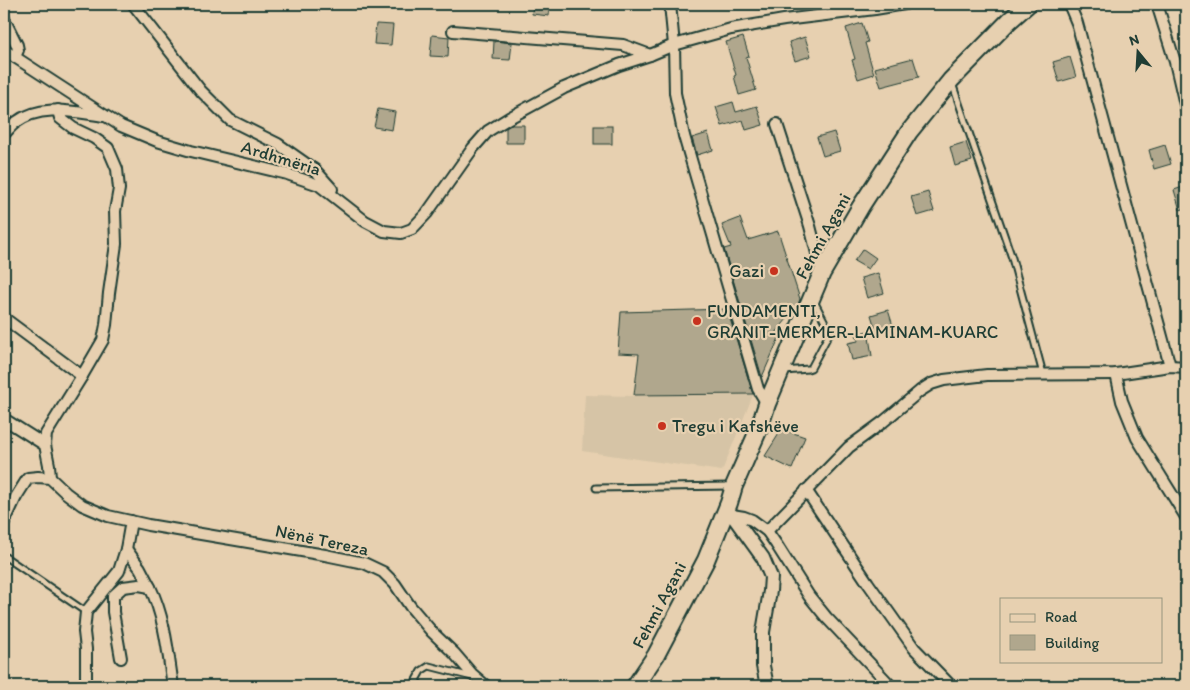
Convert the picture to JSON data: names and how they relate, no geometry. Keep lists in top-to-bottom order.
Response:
{
  "streets": {
    "main road": ["Fehmi Agani"],
    "street": ["Ardhmëria", "Nënë Tereza"]
  },
  "places": ["Gazi", "FUNDAMENTI, GRANIT-MERMER-LAMINAM-KUARC", "Tregu i Kafshëve"],
  "legend": ["Road", "Building"],
  "north": "top"
}
